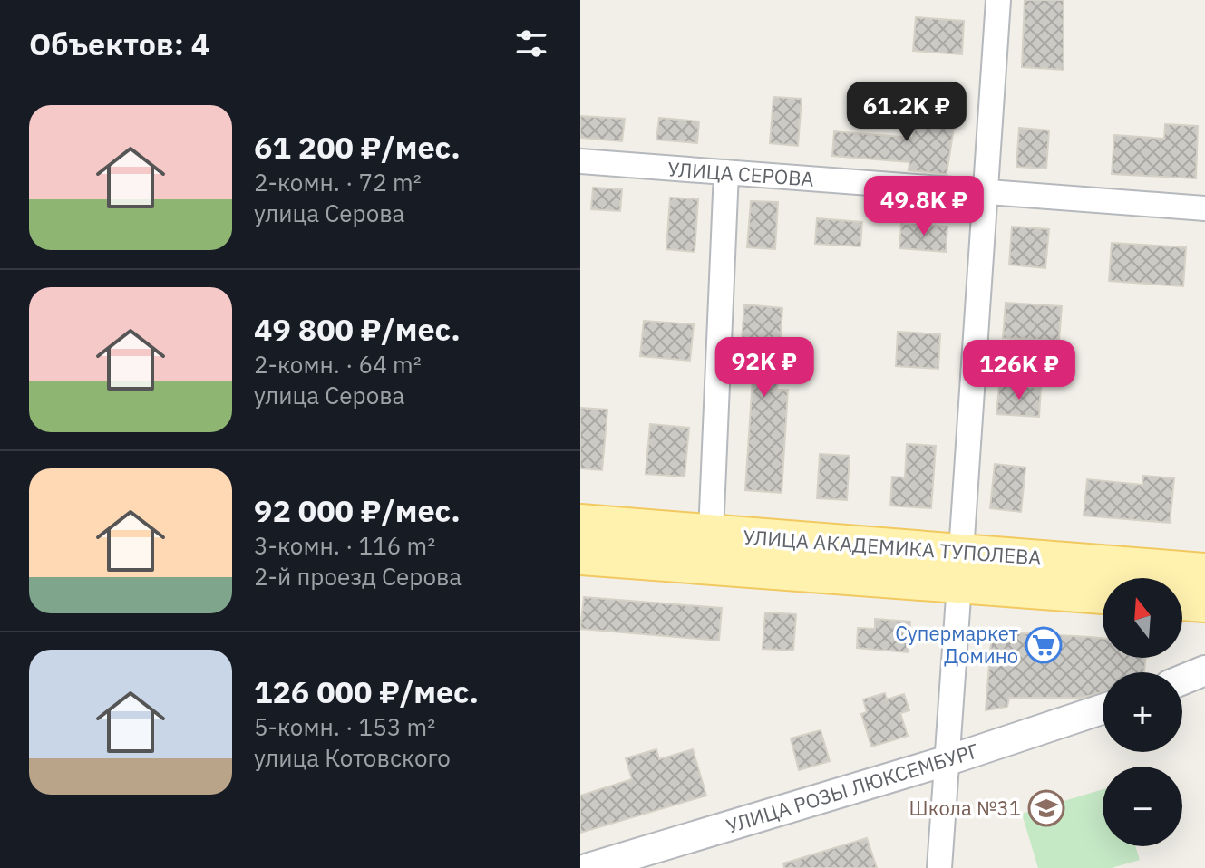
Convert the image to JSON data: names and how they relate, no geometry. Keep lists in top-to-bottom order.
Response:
{
  "streets": {
    "main road": ["УЛИЦА АКАДЕМИКА ТУПОЛЕВА"],
    "street": ["УЛИЦА СЕРОВА", "УЛИЦА РОЗЫ ЛЮКСЕМБУРГ"]
  },
  "places": {
    "supermarket": ["Супермаркет Домино"],
    "school or university": ["Школа №31"]
  },
  "north": "top",
  "page": {
    "heading": "Объектов: 4",
    "price": [
      "61.2K ₽",
      "49.8K ₽",
      "92K ₽",
      "126K ₽"
    ],
    "list": [
      {
        "name": "61 200 ₽/мес.",
        "note": "2-комн. · 72 m² · улица Серова"
      },
      {
        "name": "49 800 ₽/мес.",
        "note": "2-комн. · 64 m² · улица Серова"
      },
      {
        "name": "92 000 ₽/мес.",
        "note": "3-комн. · 116 m² · 2-й проезд Серова"
      },
      {
        "name": "126 000 ₽/мес.",
        "note": "5-комн. · 153 m² · улица Котовского"
      }
    ],
    "map_buttons": ["+", "−"]
  }
}
